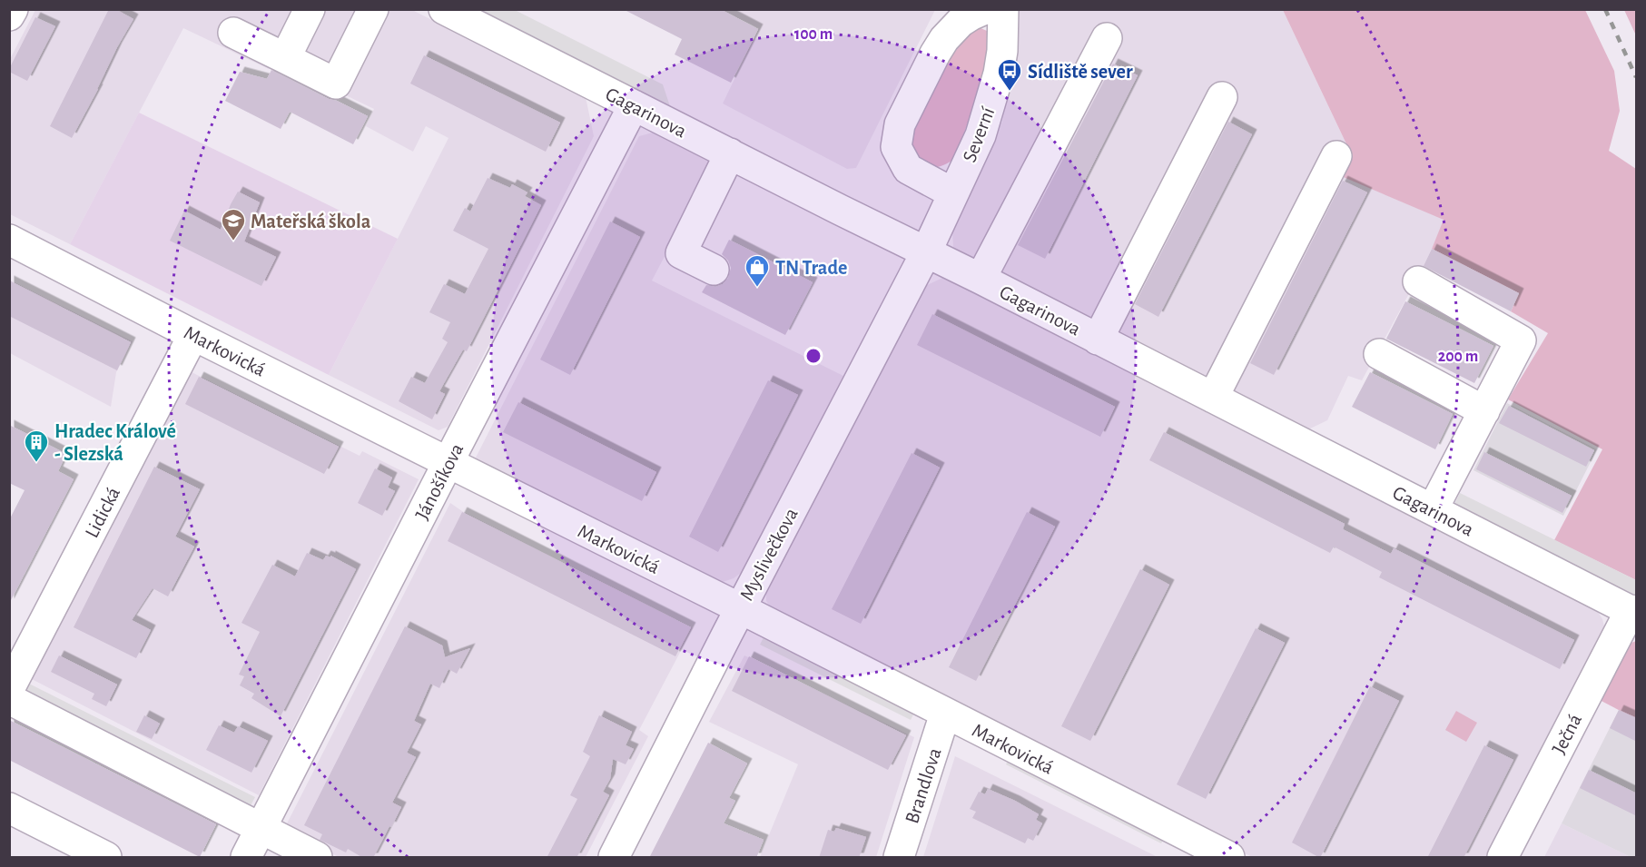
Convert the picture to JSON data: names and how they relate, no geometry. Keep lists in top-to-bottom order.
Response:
{
  "streets": {
    "street": [
      "Gagarinova",
      "Severní",
      "Markovická",
      "Jánošíkova",
      "Lidická",
      "Myslivečkova",
      "Ječná",
      "Brandlova"
    ]
  },
  "crossings": [
    ["Gagarinova", "Severní"],
    ["Gagarinova", "Jánošíkova"],
    ["Gagarinova", "Myslivečkova"],
    ["Gagarinova", "Ječná"],
    ["Severní", "Myslivečkova"],
    ["Markovická", "Jánošíkova"],
    ["Markovická", "Lidická"],
    ["Markovická", "Myslivečkova"],
    ["Markovická", "Brandlova"]
  ],
  "places": {
    "bus stop": ["Sídliště sever"],
    "school or university": ["Mateřská škola"],
    "shop": ["TN Trade"],
    "building": ["Hradec Králové - Slezská"]
  },
  "rings": ["100 m", "200 m"]
}
